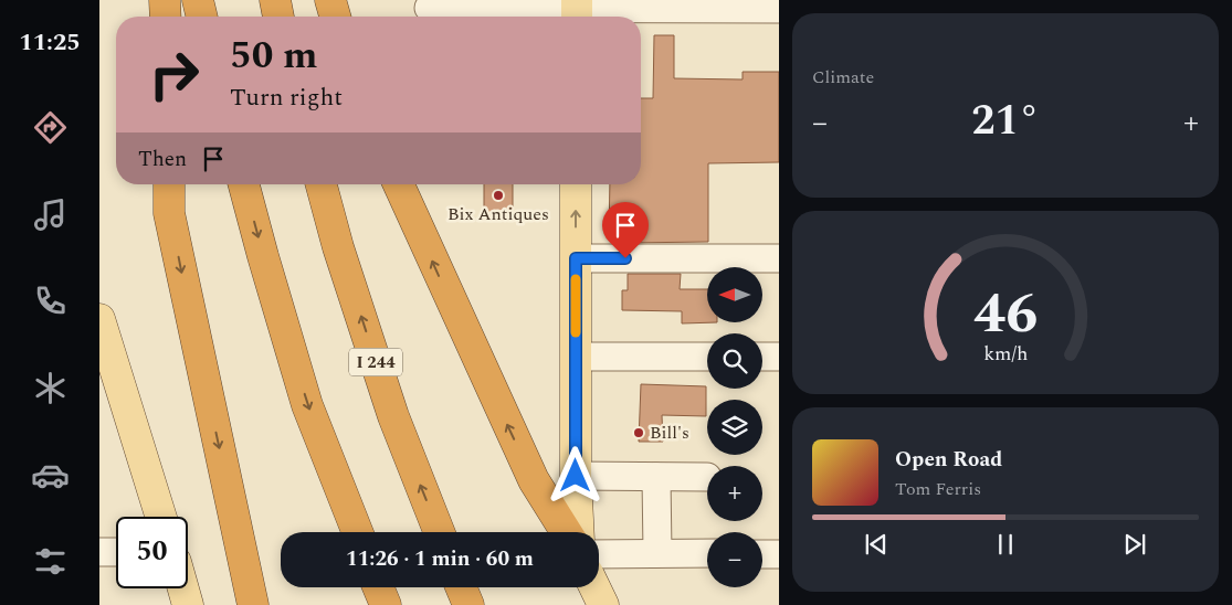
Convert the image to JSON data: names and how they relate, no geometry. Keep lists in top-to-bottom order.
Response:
{
  "streets": {
    "highway": ["I 244"]
  },
  "places": ["Bix Antiques", "Bill's"],
  "north": "left",
  "page": {
    "tabs": "11:25",
    "tile": "Climate",
    "turn": ["50 m", "Turn right"],
    "heat": ["−", "21°", "+"],
    "then": "Then",
    "map_buttons": ["+", "−"],
    "song": ["Open Road", "Tom Ferris"],
    "limit": "50",
    "trip": "11:26 · 1 min · 60 m",
    "gauge": ["46", "km/h"]
  }
}
